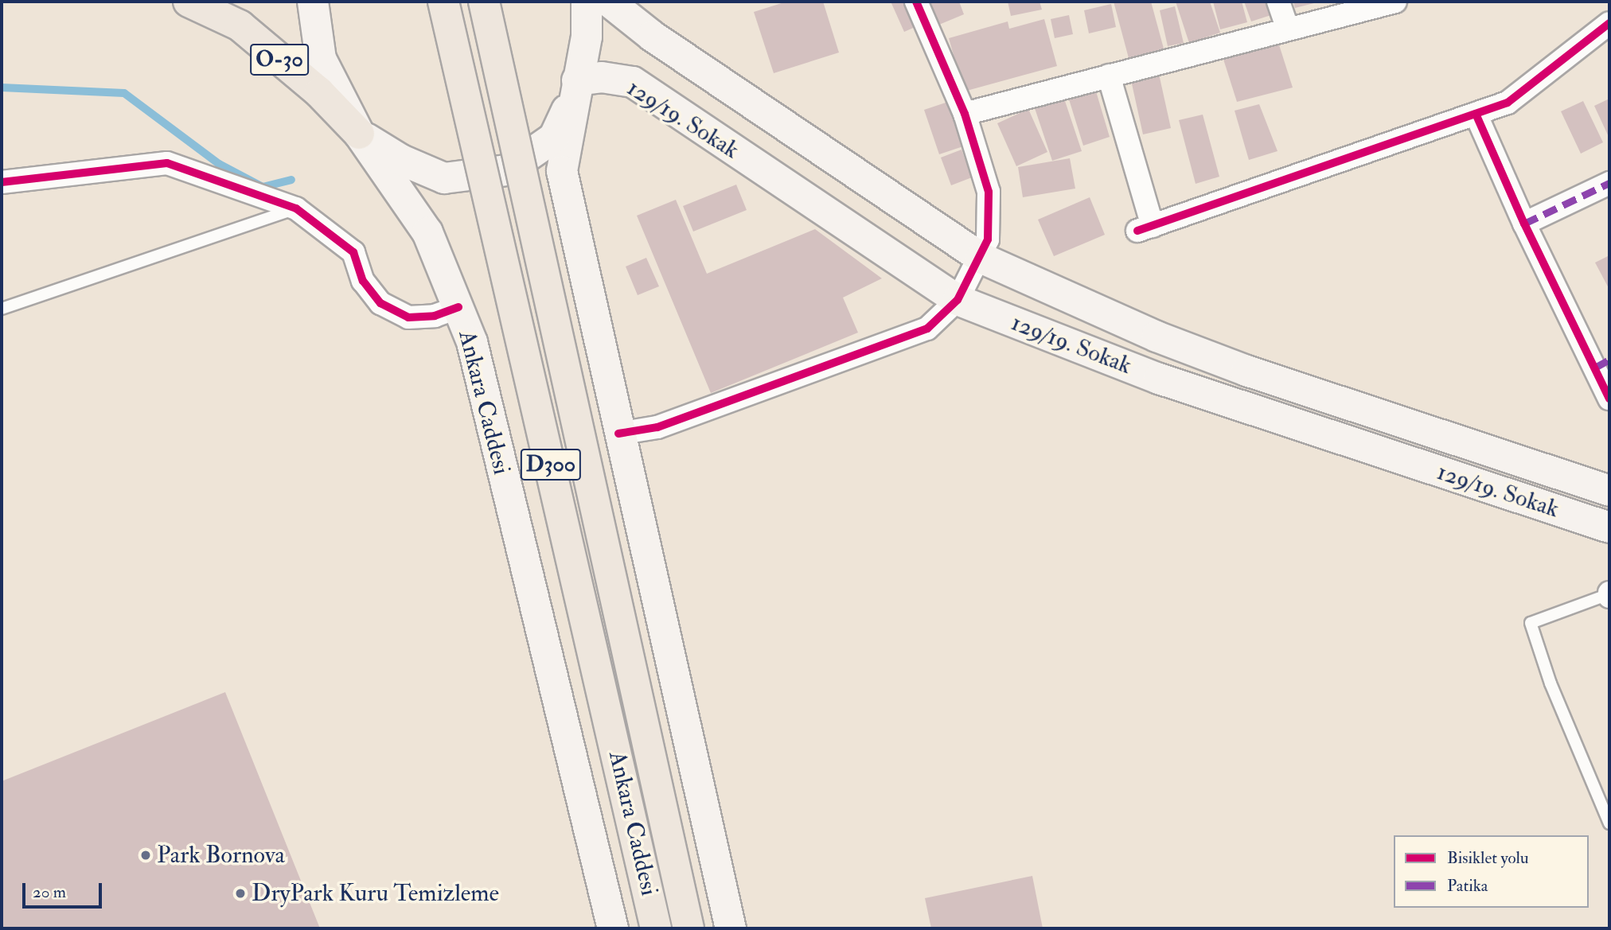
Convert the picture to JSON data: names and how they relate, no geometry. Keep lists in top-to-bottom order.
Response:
{
  "streets": {
    "highway": ["O-30", "Ankara Caddesi", "D300"],
    "main road": ["129/19. Sokak"]
  },
  "crossings": [
    ["O-30", "Ankara Caddesi"]
  ],
  "places": ["Park Bornova", "DryPark Kuru Temizleme"],
  "legend": ["Bisiklet yolu", "Patika"],
  "scale_bar": "20 m"
}
